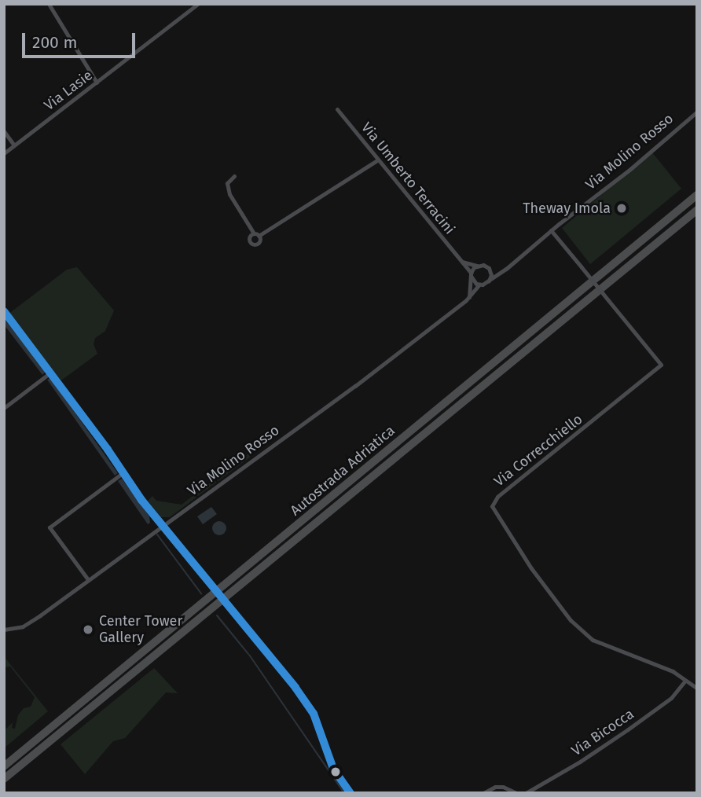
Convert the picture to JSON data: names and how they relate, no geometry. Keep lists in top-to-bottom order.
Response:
{
  "streets": {
    "highway": ["Autostrada Adriatica"],
    "street": [
      "Via Lasie",
      "Via Molino Rosso",
      "Via Umberto Terracini",
      "Via Correcchiello",
      "Via Bicocca"
    ]
  },
  "crossings": [
    ["Via Molino Rosso", "Via Umberto Terracini"],
    ["Via Molino Rosso", "Via Correcchiello"],
    ["Via Correcchiello", "Via Bicocca"]
  ],
  "places": ["Theway Imola", "Center Tower Gallery"],
  "scale_bar": "200 m"
}
